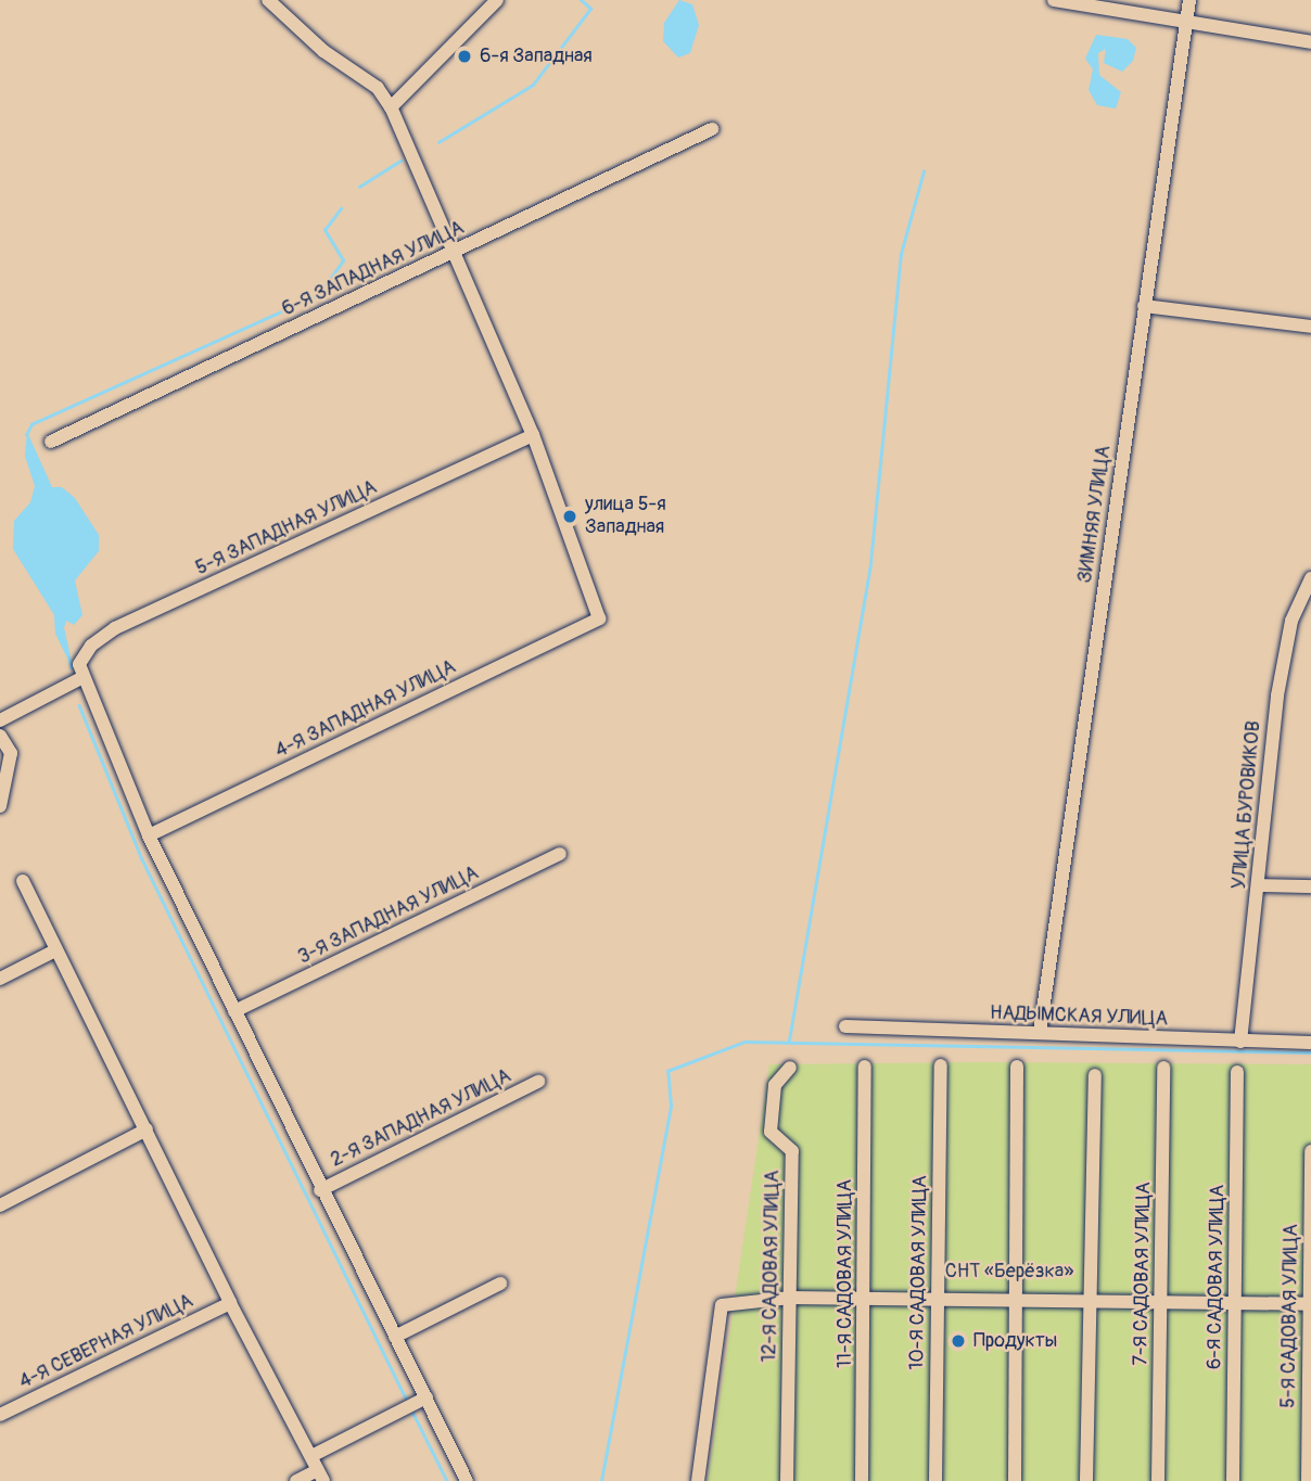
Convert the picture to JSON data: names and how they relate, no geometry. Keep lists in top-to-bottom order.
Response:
{
  "streets": {
    "street": [
      "6-Я ЗАПАДНАЯ УЛИЦА",
      "ЗИМНЯЯ УЛИЦА",
      "5-Я ЗАПАДНАЯ УЛИЦА",
      "4-Я ЗАПАДНАЯ УЛИЦА",
      "УЛИЦА БУРОВИКОВ",
      "3-Я ЗАПАДНАЯ УЛИЦА",
      "НАДЫМСКАЯ УЛИЦА",
      "2-Я ЗАПАДНАЯ УЛИЦА",
      "12-Я САДОВАЯ УЛИЦА",
      "10-Я САДОВАЯ УЛИЦА",
      "11-Я САДОВАЯ УЛИЦА",
      "7-Я САДОВАЯ УЛИЦА",
      "6-Я САДОВАЯ УЛИЦА",
      "5-Я САДОВАЯ УЛИЦА",
      "4-Я СЕВЕРНАЯ УЛИЦА"
    ]
  },
  "crossings": [
    ["ЗИМНЯЯ УЛИЦА", "НАДЫМСКАЯ УЛИЦА"],
    ["5-Я ЗАПАДНАЯ УЛИЦА", "4-Я ЗАПАДНАЯ УЛИЦА"],
    ["УЛИЦА БУРОВИКОВ", "НАДЫМСКАЯ УЛИЦА"]
  ],
  "parks": ["СНТ «Берёзка»"],
  "places": ["6-я Западная", "улица 5-я Западная", "Продукты"]
}
